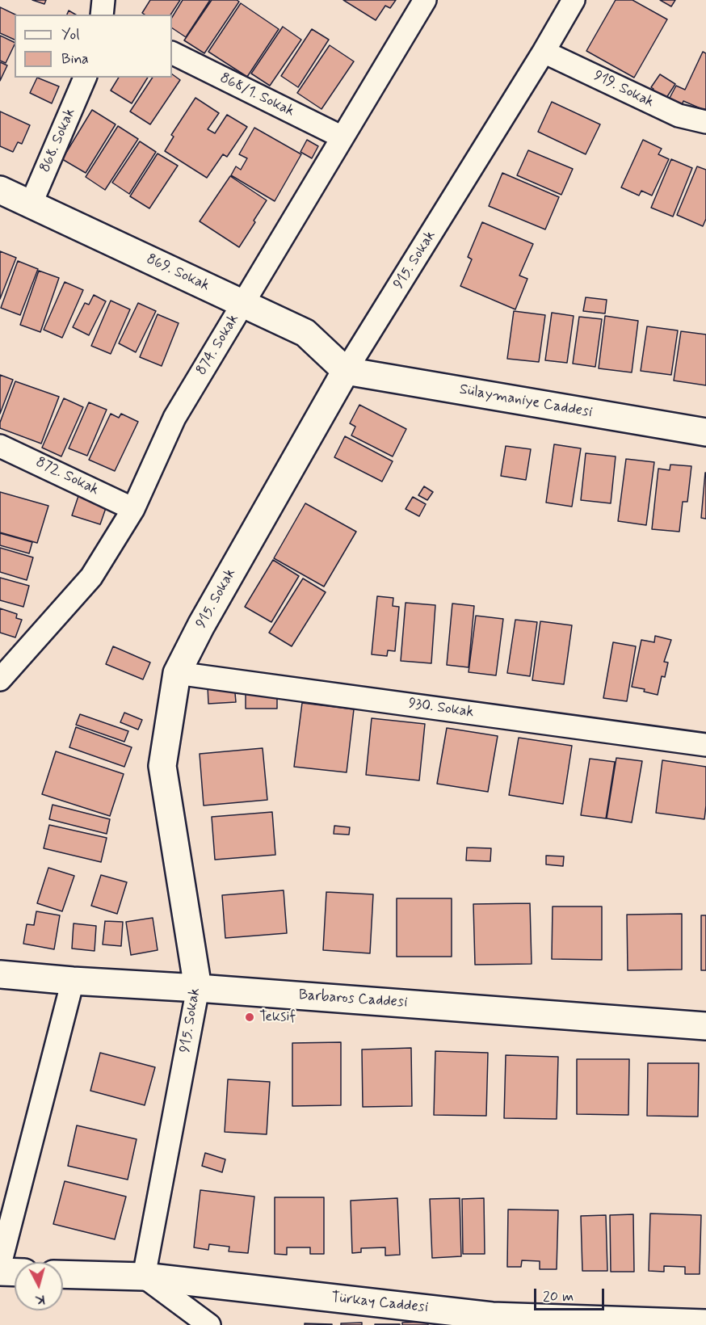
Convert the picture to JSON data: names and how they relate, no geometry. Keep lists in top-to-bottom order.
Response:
{
  "streets": {
    "street": [
      "919. Sokak",
      "868/1. Sokak",
      "868. Sokak",
      "915. Sokak",
      "869. Sokak",
      "874. Sokak",
      "Sülaymaniye Caddesi",
      "872. Sokak",
      "930. Sokak",
      "Barbaros Caddesi",
      "Türkay Caddesi"
    ]
  },
  "crossings": [
    ["919. Sokak", "915. Sokak"],
    ["868/1. Sokak", "874. Sokak"],
    ["868. Sokak", "869. Sokak"],
    ["915. Sokak", "869. Sokak"],
    ["915. Sokak", "Sülaymaniye Caddesi"],
    ["915. Sokak", "930. Sokak"],
    ["915. Sokak", "Barbaros Caddesi"],
    ["915. Sokak", "Türkay Caddesi"],
    ["869. Sokak", "874. Sokak"],
    ["869. Sokak", "Sülaymaniye Caddesi"],
    ["874. Sokak", "872. Sokak"]
  ],
  "places": ["Teksif"],
  "legend": ["Yol", "Bina"],
  "scale_bar": "20 m",
  "north": "bottom"
}
